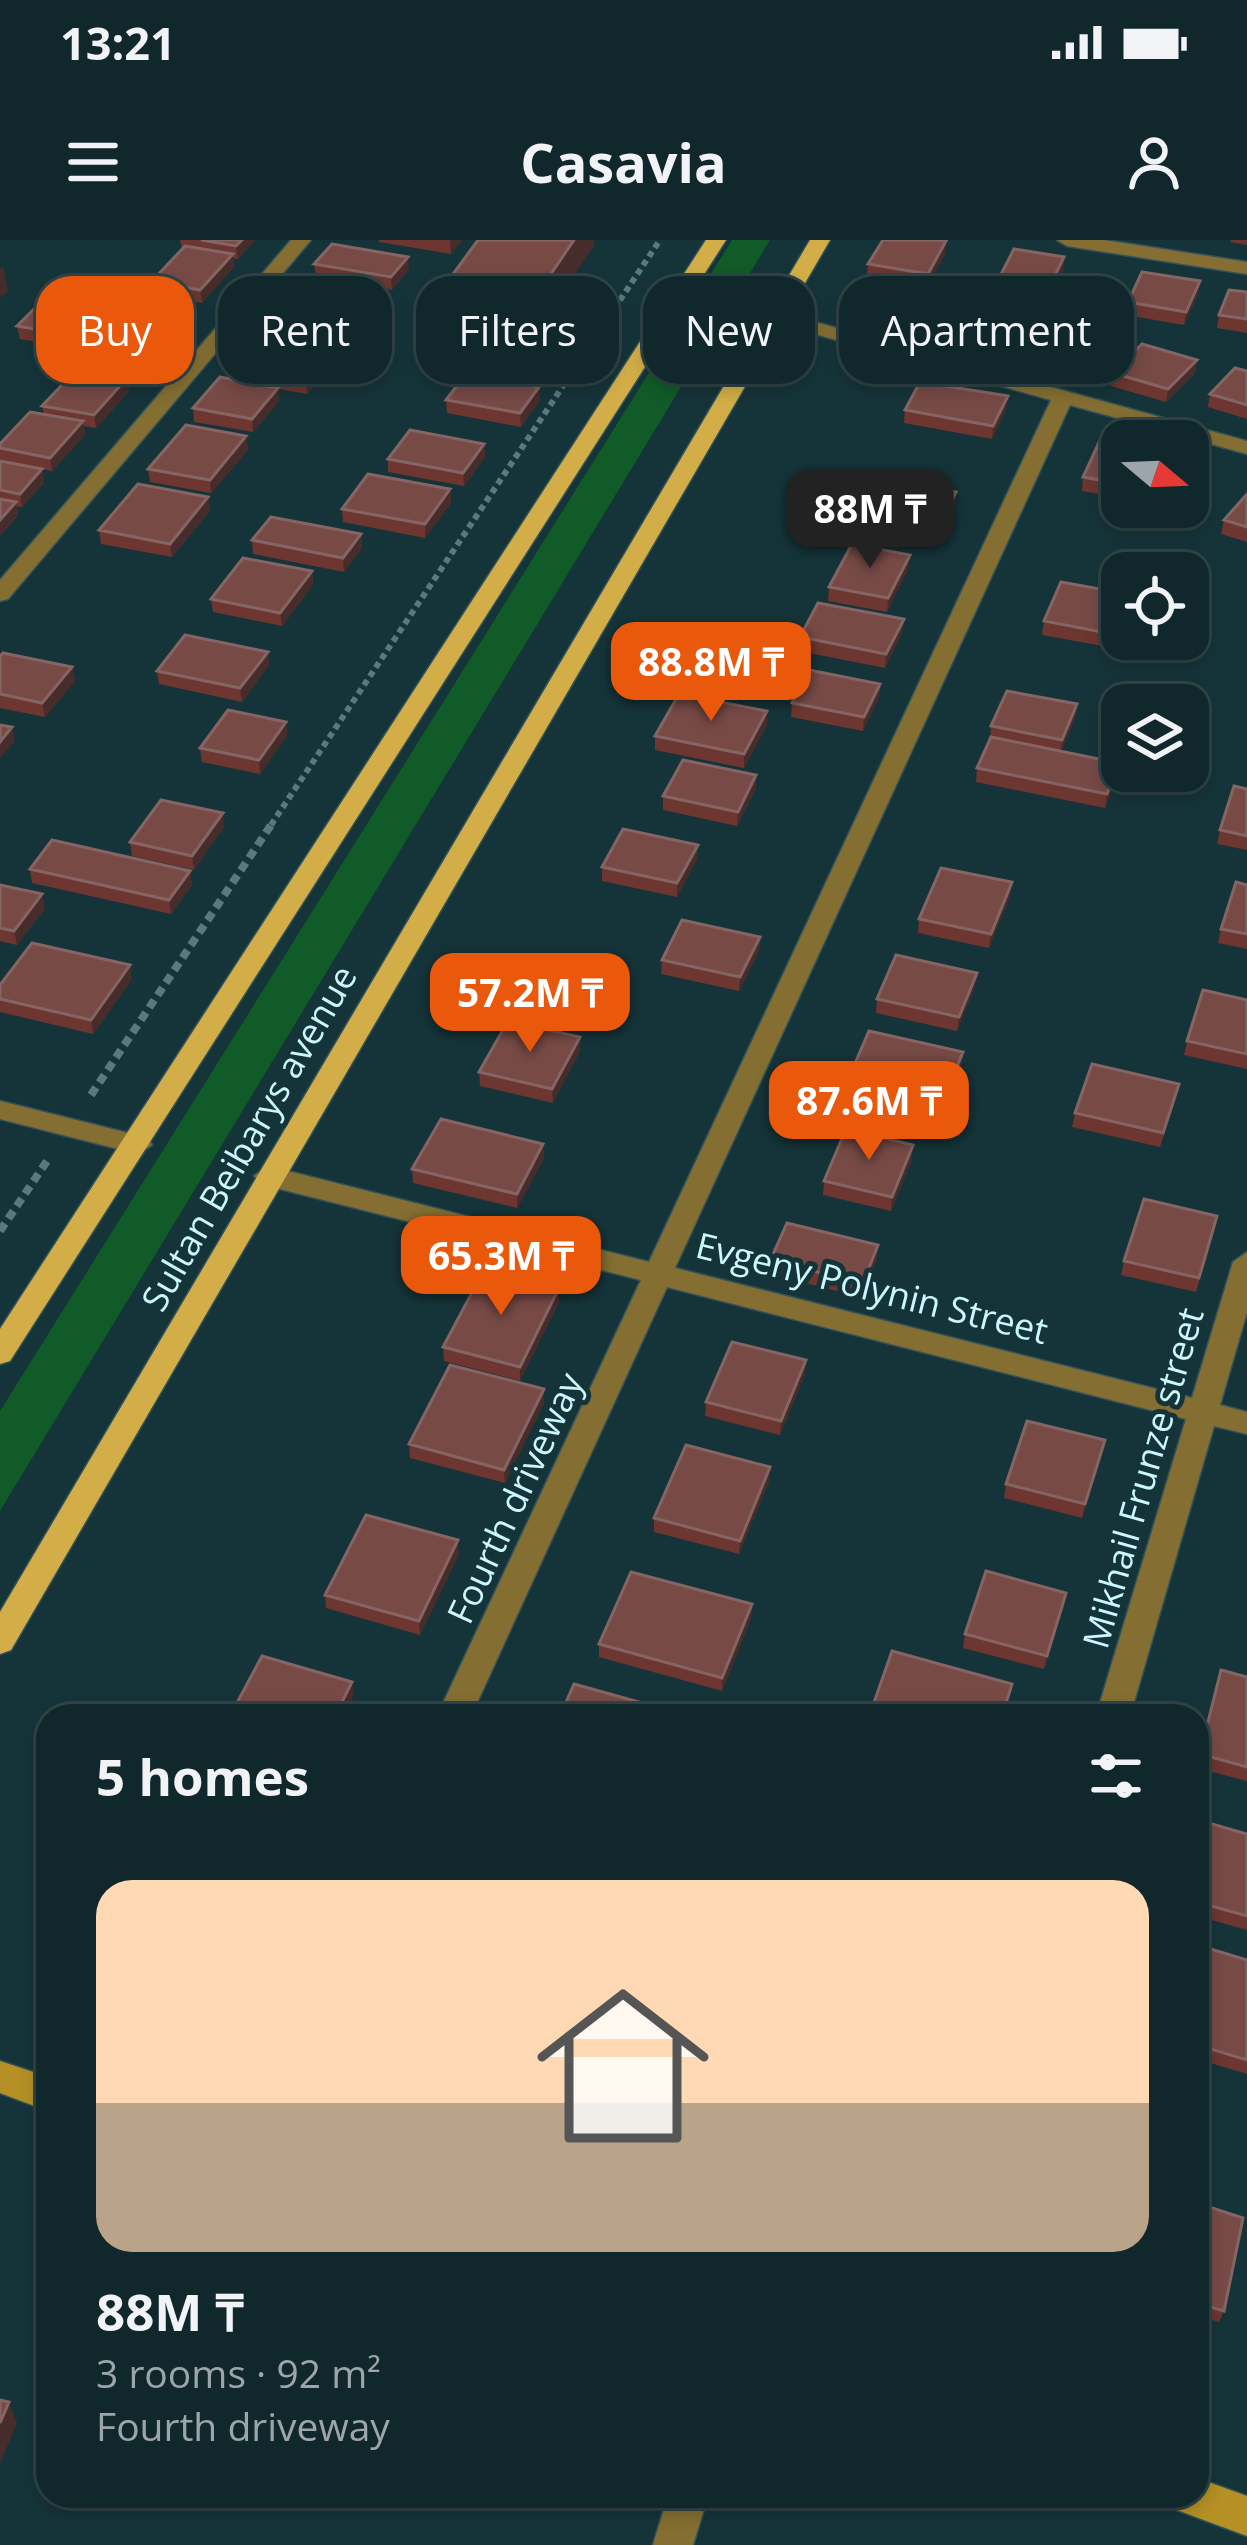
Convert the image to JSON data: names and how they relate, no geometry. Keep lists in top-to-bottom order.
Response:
{
  "streets": {
    "main road": ["Sultan Beibarys avenue"],
    "street": ["Evgeny Polynin Street", "Mikhail Frunze street", "Fourth driveway"]
  },
  "crossings": [
    ["Sultan Beibarys avenue", "Evgeny Polynin Street"],
    ["Evgeny Polynin Street", "Mikhail Frunze street"],
    ["Evgeny Polynin Street", "Fourth driveway"]
  ],
  "north": "right",
  "page": {
    "status": "13:21",
    "header": "Casavia",
    "chip": [
      "Buy",
      "Rent",
      "Filters",
      "New",
      "Apartment"
    ],
    "price": [
      "88M ₸",
      "88.8M ₸",
      "57.2M ₸",
      "87.6M ₸",
      "65.3M ₸"
    ],
    "heading": "5 homes",
    "list": [
      {
        "name": "88M ₸",
        "note": "3 rooms · 92 m² · Fourth driveway"
      }
    ]
  }
}
